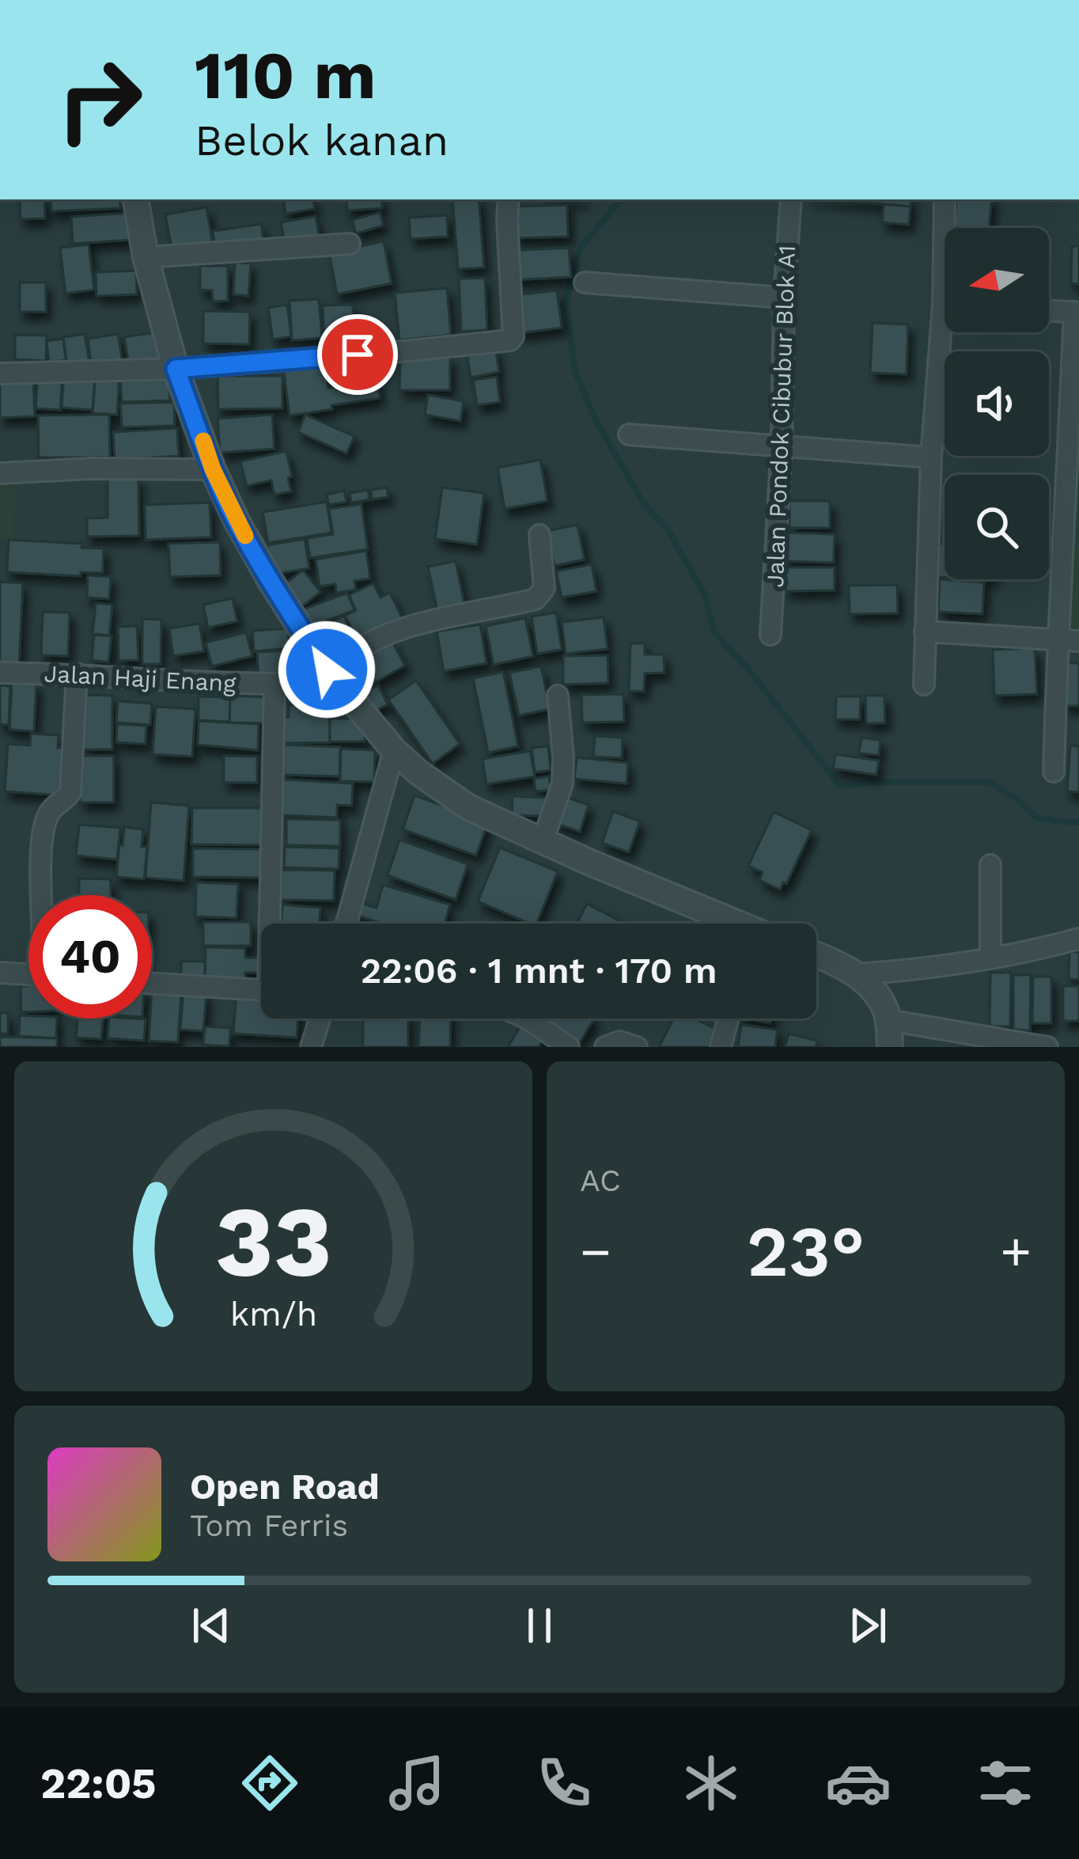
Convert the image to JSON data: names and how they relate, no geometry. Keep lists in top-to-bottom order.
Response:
{
  "streets": {
    "street": ["Jalan Pondok Cibubur Blok A1", "Jalan Haji Enang"]
  },
  "north": "left",
  "page": {
    "turn": ["110 m", "Belok kanan"],
    "limit": "40",
    "trip": "22:06 · 1 mnt · 170 m",
    "tile": "AC",
    "heat": ["−", "23°", "+"],
    "song": ["Open Road", "Tom Ferris"],
    "tabs": "22:05",
    "gauge": ["33", "km/h"]
  }
}
